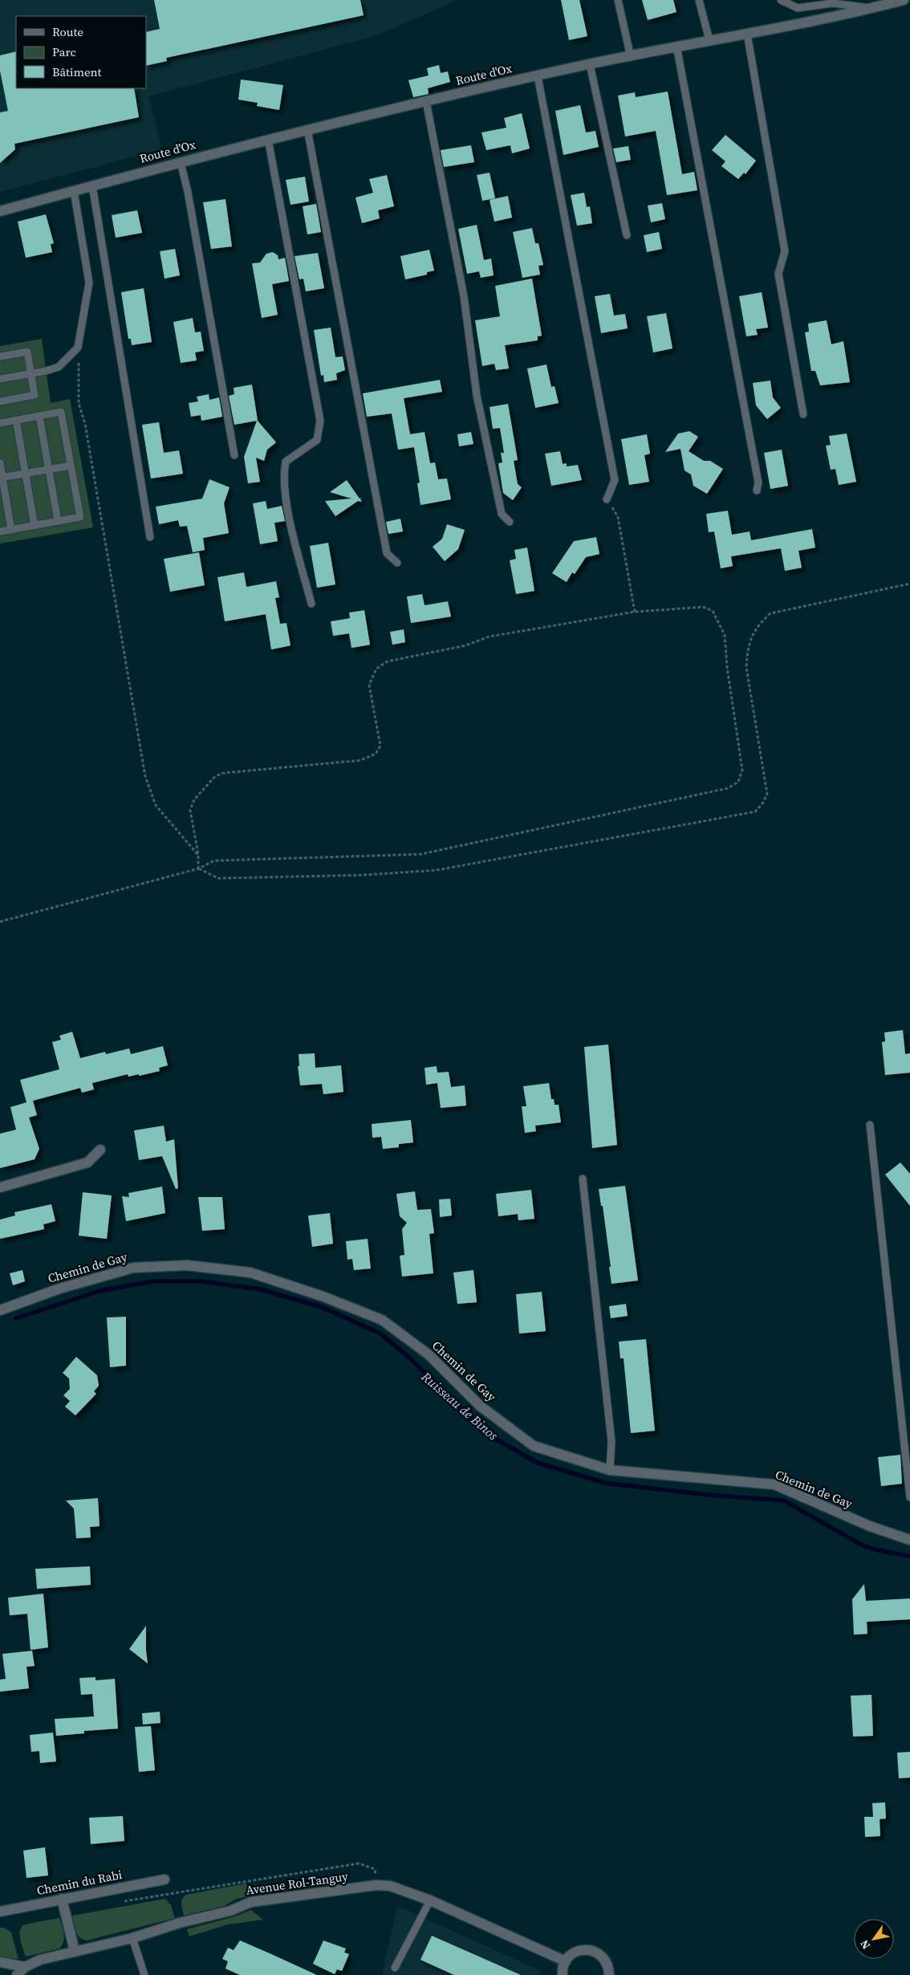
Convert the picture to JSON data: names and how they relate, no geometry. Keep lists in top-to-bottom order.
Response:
{
  "streets": {
    "street": [
      "Route d'Ox",
      "Chemin de Gay",
      "Chemin du Rabi",
      "Avenue Rol-Tanguy"
    ]
  },
  "water": ["Ruisseau de Binos"],
  "legend": ["Route", "Parc", "Bâtiment"],
  "north": "bottom left"
}
